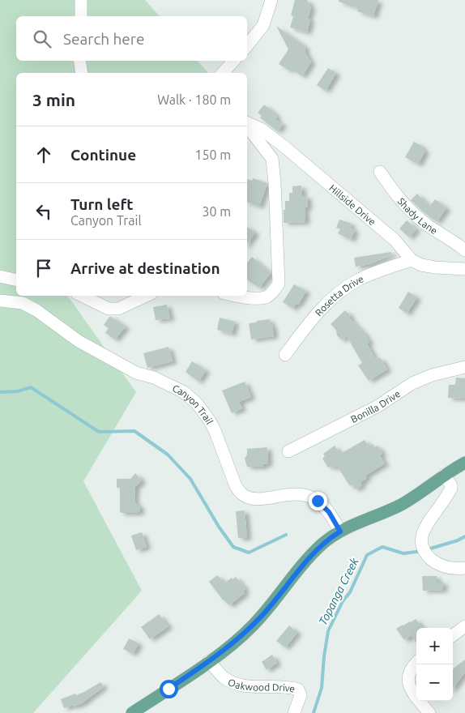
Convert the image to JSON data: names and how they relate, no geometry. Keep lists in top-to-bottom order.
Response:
{
  "streets": {
    "street": [
      "Hillside Drive",
      "Shady Lane",
      "Rosetta Drive",
      "Bonilla Drive",
      "Canyon Trail",
      "Oakwood Drive"
    ]
  },
  "crossings": [
    ["Hillside Drive", "Rosetta Drive"]
  ],
  "water": ["Topanga Creek"],
  "page": {
    "search": "Search here",
    "heading": ["3 min", "Walk · 180 m"],
    "list": [
      ["Continue", "150 m"],
      ["Turn left", "Canyon Trail", "30 m"],
      "Arrive at destination"
    ],
    "map_buttons": ["+", "−"]
  }
}
